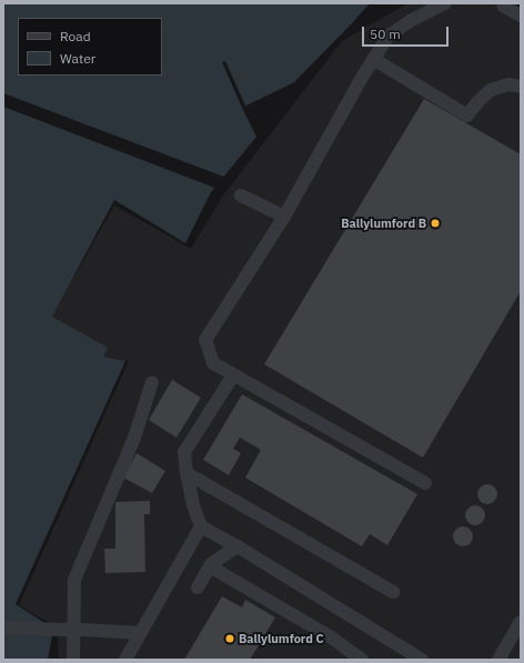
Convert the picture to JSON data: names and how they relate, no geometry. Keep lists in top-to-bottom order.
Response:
{
  "places": ["Ballylumford B", "Ballylumford C"],
  "legend": ["Road", "Water"],
  "scale_bar": "50 m"
}
